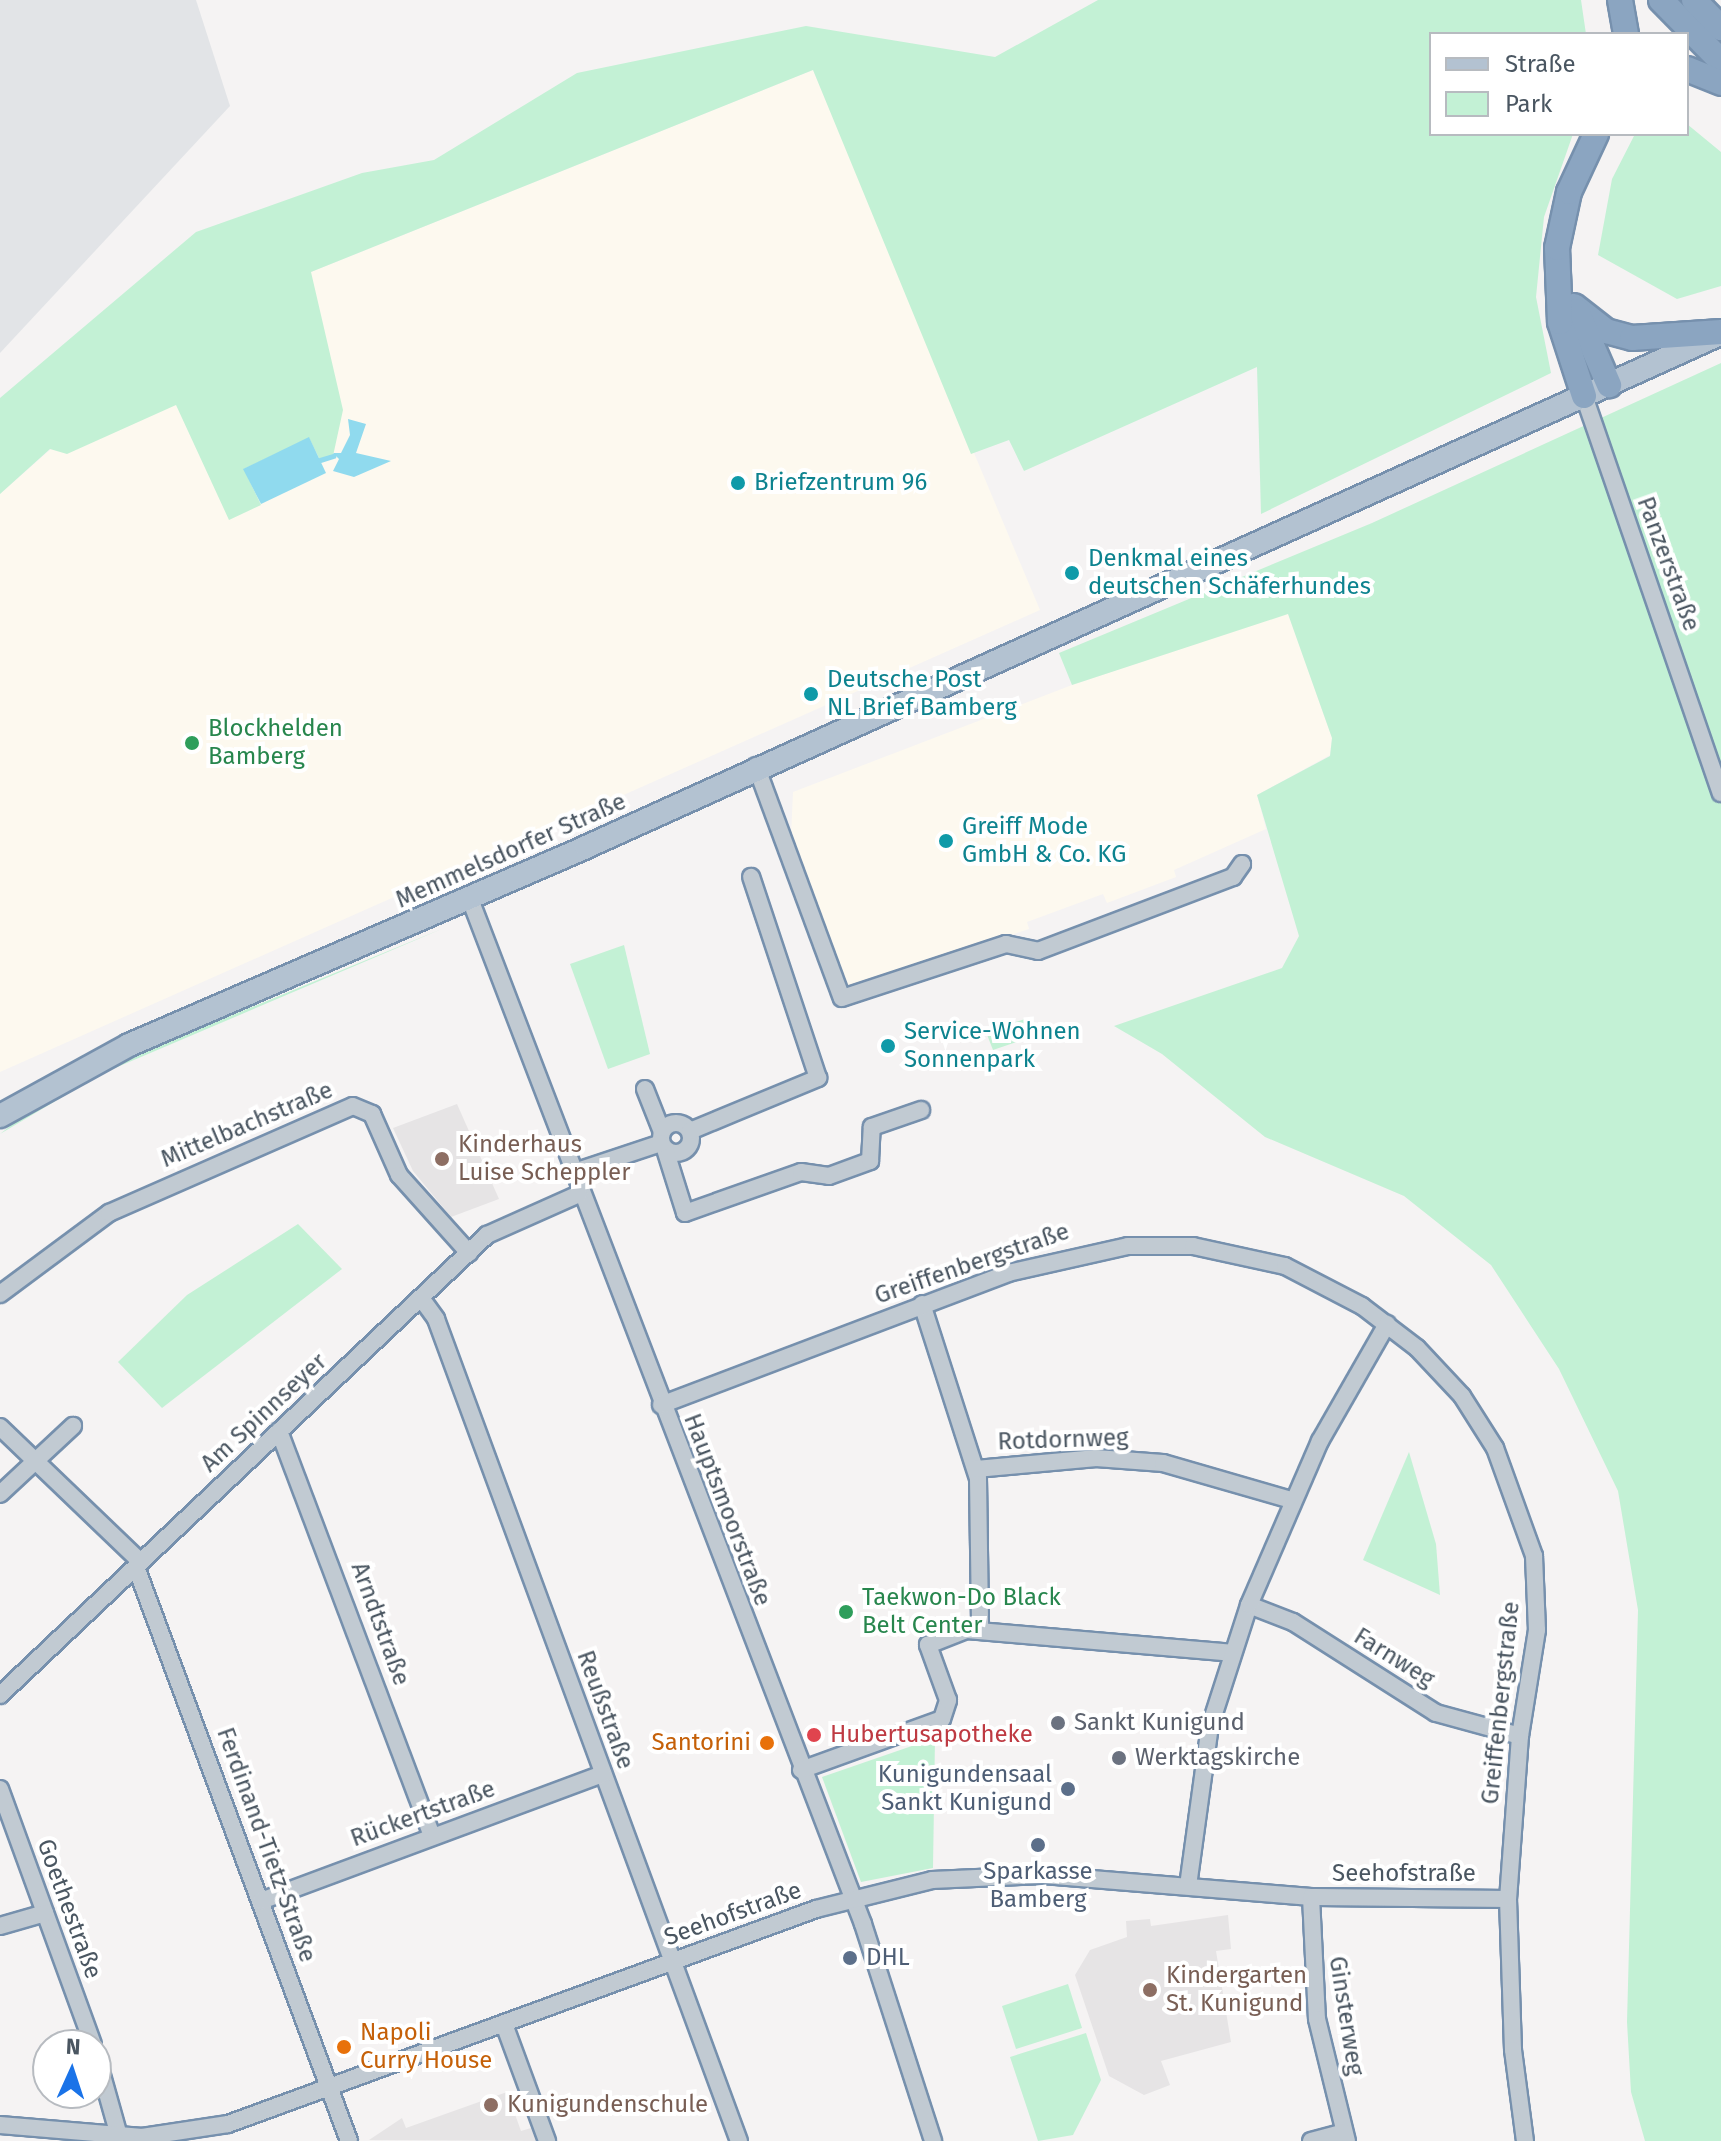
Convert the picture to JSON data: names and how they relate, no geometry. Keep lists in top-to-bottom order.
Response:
{
  "streets": {
    "main road": ["Memmelsdorfer Straße"],
    "street": [
      "Panzerstraße",
      "Mittelbachstraße",
      "Greiffenbergstraße",
      "Am Spinnseyer",
      "Rotdornweg",
      "Hauptsmoorstraße",
      "Arndtstraße",
      "Farnweg",
      "Reußstraße",
      "Rückertstraße",
      "Ferdinand-Tietz-Straße",
      "Seehofstraße",
      "Goethestraße",
      "Ginsterweg"
    ]
  },
  "crossings": [
    ["Panzerstraße", "Memmelsdorfer Straße"],
    ["Memmelsdorfer Straße", "Hauptsmoorstraße"],
    ["Mittelbachstraße", "Am Spinnseyer"],
    ["Greiffenbergstraße", "Hauptsmoorstraße"],
    ["Greiffenbergstraße", "Farnweg"],
    ["Greiffenbergstraße", "Seehofstraße"],
    ["Am Spinnseyer", "Hauptsmoorstraße"],
    ["Am Spinnseyer", "Arndtstraße"],
    ["Am Spinnseyer", "Reußstraße"],
    ["Am Spinnseyer", "Ferdinand-Tietz-Straße"],
    ["Hauptsmoorstraße", "Seehofstraße"],
    ["Arndtstraße", "Rückertstraße"],
    ["Reußstraße", "Rückertstraße"],
    ["Reußstraße", "Seehofstraße"],
    ["Rückertstraße", "Ferdinand-Tietz-Straße"],
    ["Ferdinand-Tietz-Straße", "Seehofstraße"],
    ["Seehofstraße", "Ginsterweg"]
  ],
  "places": [
    "Briefzentrum 96",
    "Denkmal eines deutschen Schäferhundes",
    "Deutsche Post NL Brief Bamberg",
    "Blockhelden Bamberg",
    "Greiff Mode GmbH & Co. KG",
    "Service-Wohnen Sonnenpark",
    "Kinderhaus Luise Scheppler",
    "Taekwon-Do Black Belt Center",
    "Sankt Kunigund",
    "Hubertusapotheke",
    "Santorini",
    "Werktagskirche",
    "Kunigundensaal Sankt Kunigund",
    "Sparkasse Bamberg",
    "DHL",
    "Kindergarten St. Kunigund",
    "Napoli Curry House",
    "Kunigundenschule"
  ],
  "legend": ["Straße", "Park"],
  "north": "top"
}
